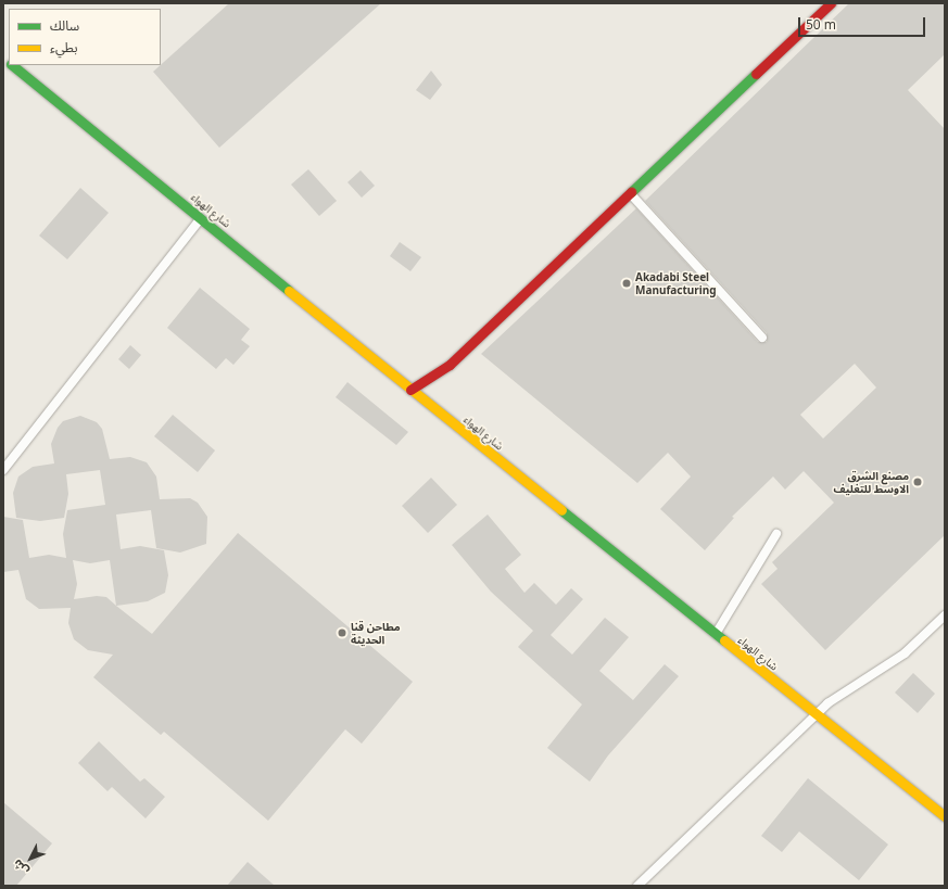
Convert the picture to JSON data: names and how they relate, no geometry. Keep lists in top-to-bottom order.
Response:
{
  "streets": {
    "street": ["شارع الهواء"]
  },
  "places": ["Akadabi Steel Manufacturing", "مصنع الشرق الاوسط للتغليف", "مطاحن قنا الحديثة"],
  "legend": ["سالك", "بطيء"],
  "scale_bar": "50 m",
  "north": "bottom left"
}
